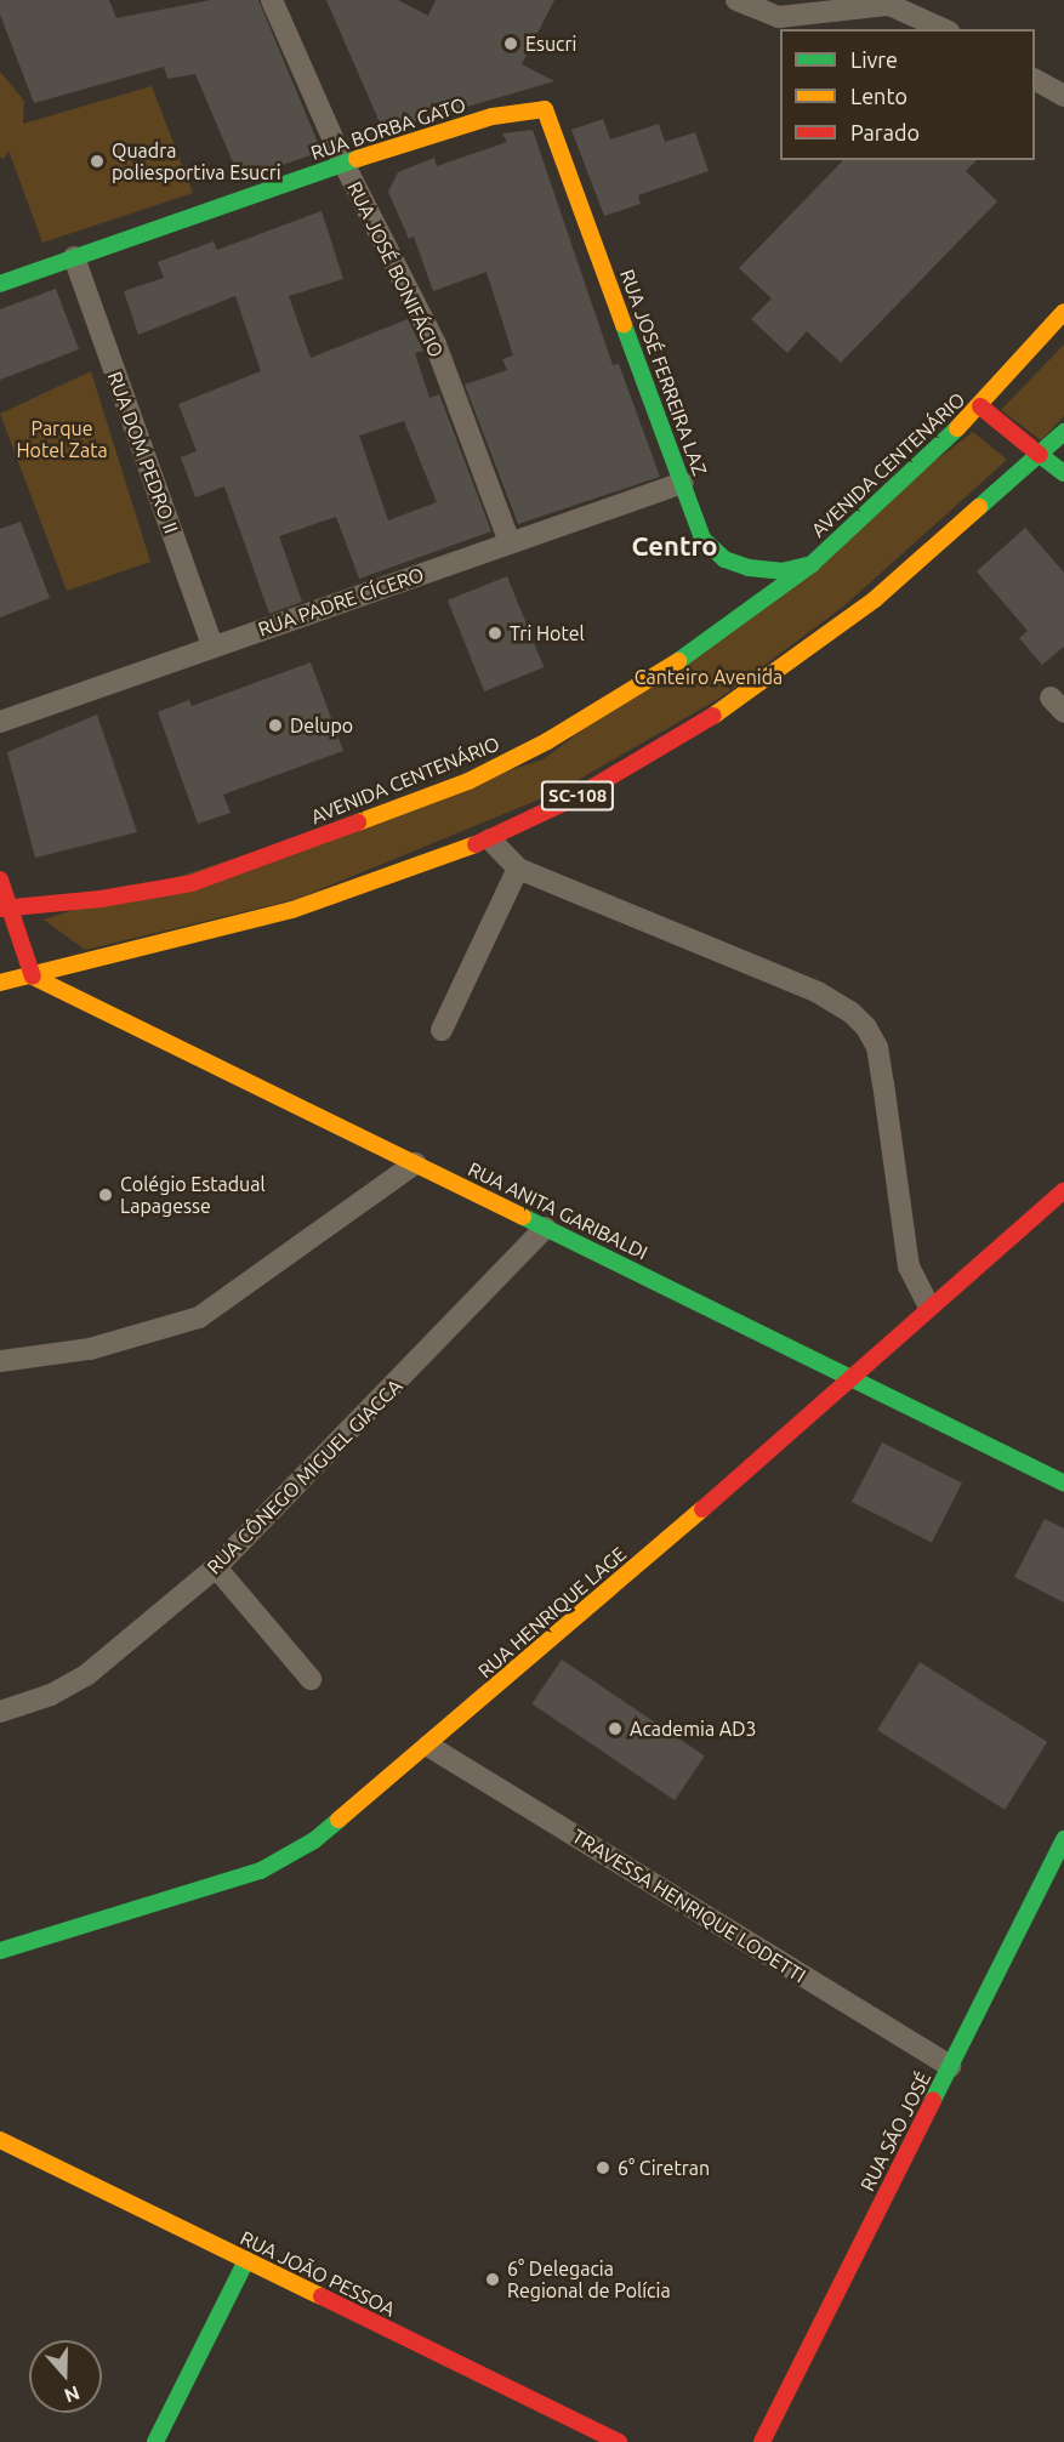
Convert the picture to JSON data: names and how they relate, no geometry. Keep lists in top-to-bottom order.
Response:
{
  "streets": {
    "main road": [
      "RUA BORBA GATO",
      "RUA JOSÉ FERREIRA LAZ",
      "AVENIDA CENTENÁRIO",
      "SC-108",
      "RUA ANITA GARIBALDI",
      "RUA HENRIQUE LAGE",
      "RUA SÃO JOSÉ",
      "RUA JOÃO PESSOA"
    ],
    "street": [
      "RUA JOSÉ BONIFÁCIO",
      "RUA DOM PEDRO II",
      "RUA PADRE CÍCERO",
      "RUA CÔNEGO MIGUEL GIACCA",
      "TRAVESSA HENRIQUE LODETTI"
    ]
  },
  "crossings": [
    ["RUA BORBA GATO", "RUA JOSÉ BONIFÁCIO"],
    ["RUA BORBA GATO", "RUA JOSÉ FERREIRA LAZ"],
    ["RUA BORBA GATO", "RUA DOM PEDRO II"],
    ["RUA JOSÉ BONIFÁCIO", "RUA PADRE CÍCERO"],
    ["RUA JOSÉ FERREIRA LAZ", "AVENIDA CENTENÁRIO"],
    ["RUA JOSÉ FERREIRA LAZ", "RUA PADRE CÍCERO"],
    ["RUA DOM PEDRO II", "RUA PADRE CÍCERO"],
    ["SC-108", "RUA ANITA GARIBALDI"],
    ["RUA ANITA GARIBALDI", "RUA CÔNEGO MIGUEL GIACCA"],
    ["RUA ANITA GARIBALDI", "RUA HENRIQUE LAGE"],
    ["RUA HENRIQUE LAGE", "TRAVESSA HENRIQUE LODETTI"],
    ["TRAVESSA HENRIQUE LODETTI", "RUA SÃO JOSÉ"]
  ],
  "districts": ["Centro"],
  "parks": ["Parque Hotel Zata", "Canteiro Avenida"],
  "places": [
    "Esucri",
    "Quadra poliesportiva Esucri",
    "Tri Hotel",
    "Delupo",
    "Colégio Estadual Lapagesse",
    "Academia AD3",
    "6° Ciretran",
    "6° Delegacia Regional de Polícia"
  ],
  "legend": ["Livre", "Lento", "Parado"],
  "north": "bottom"
}
